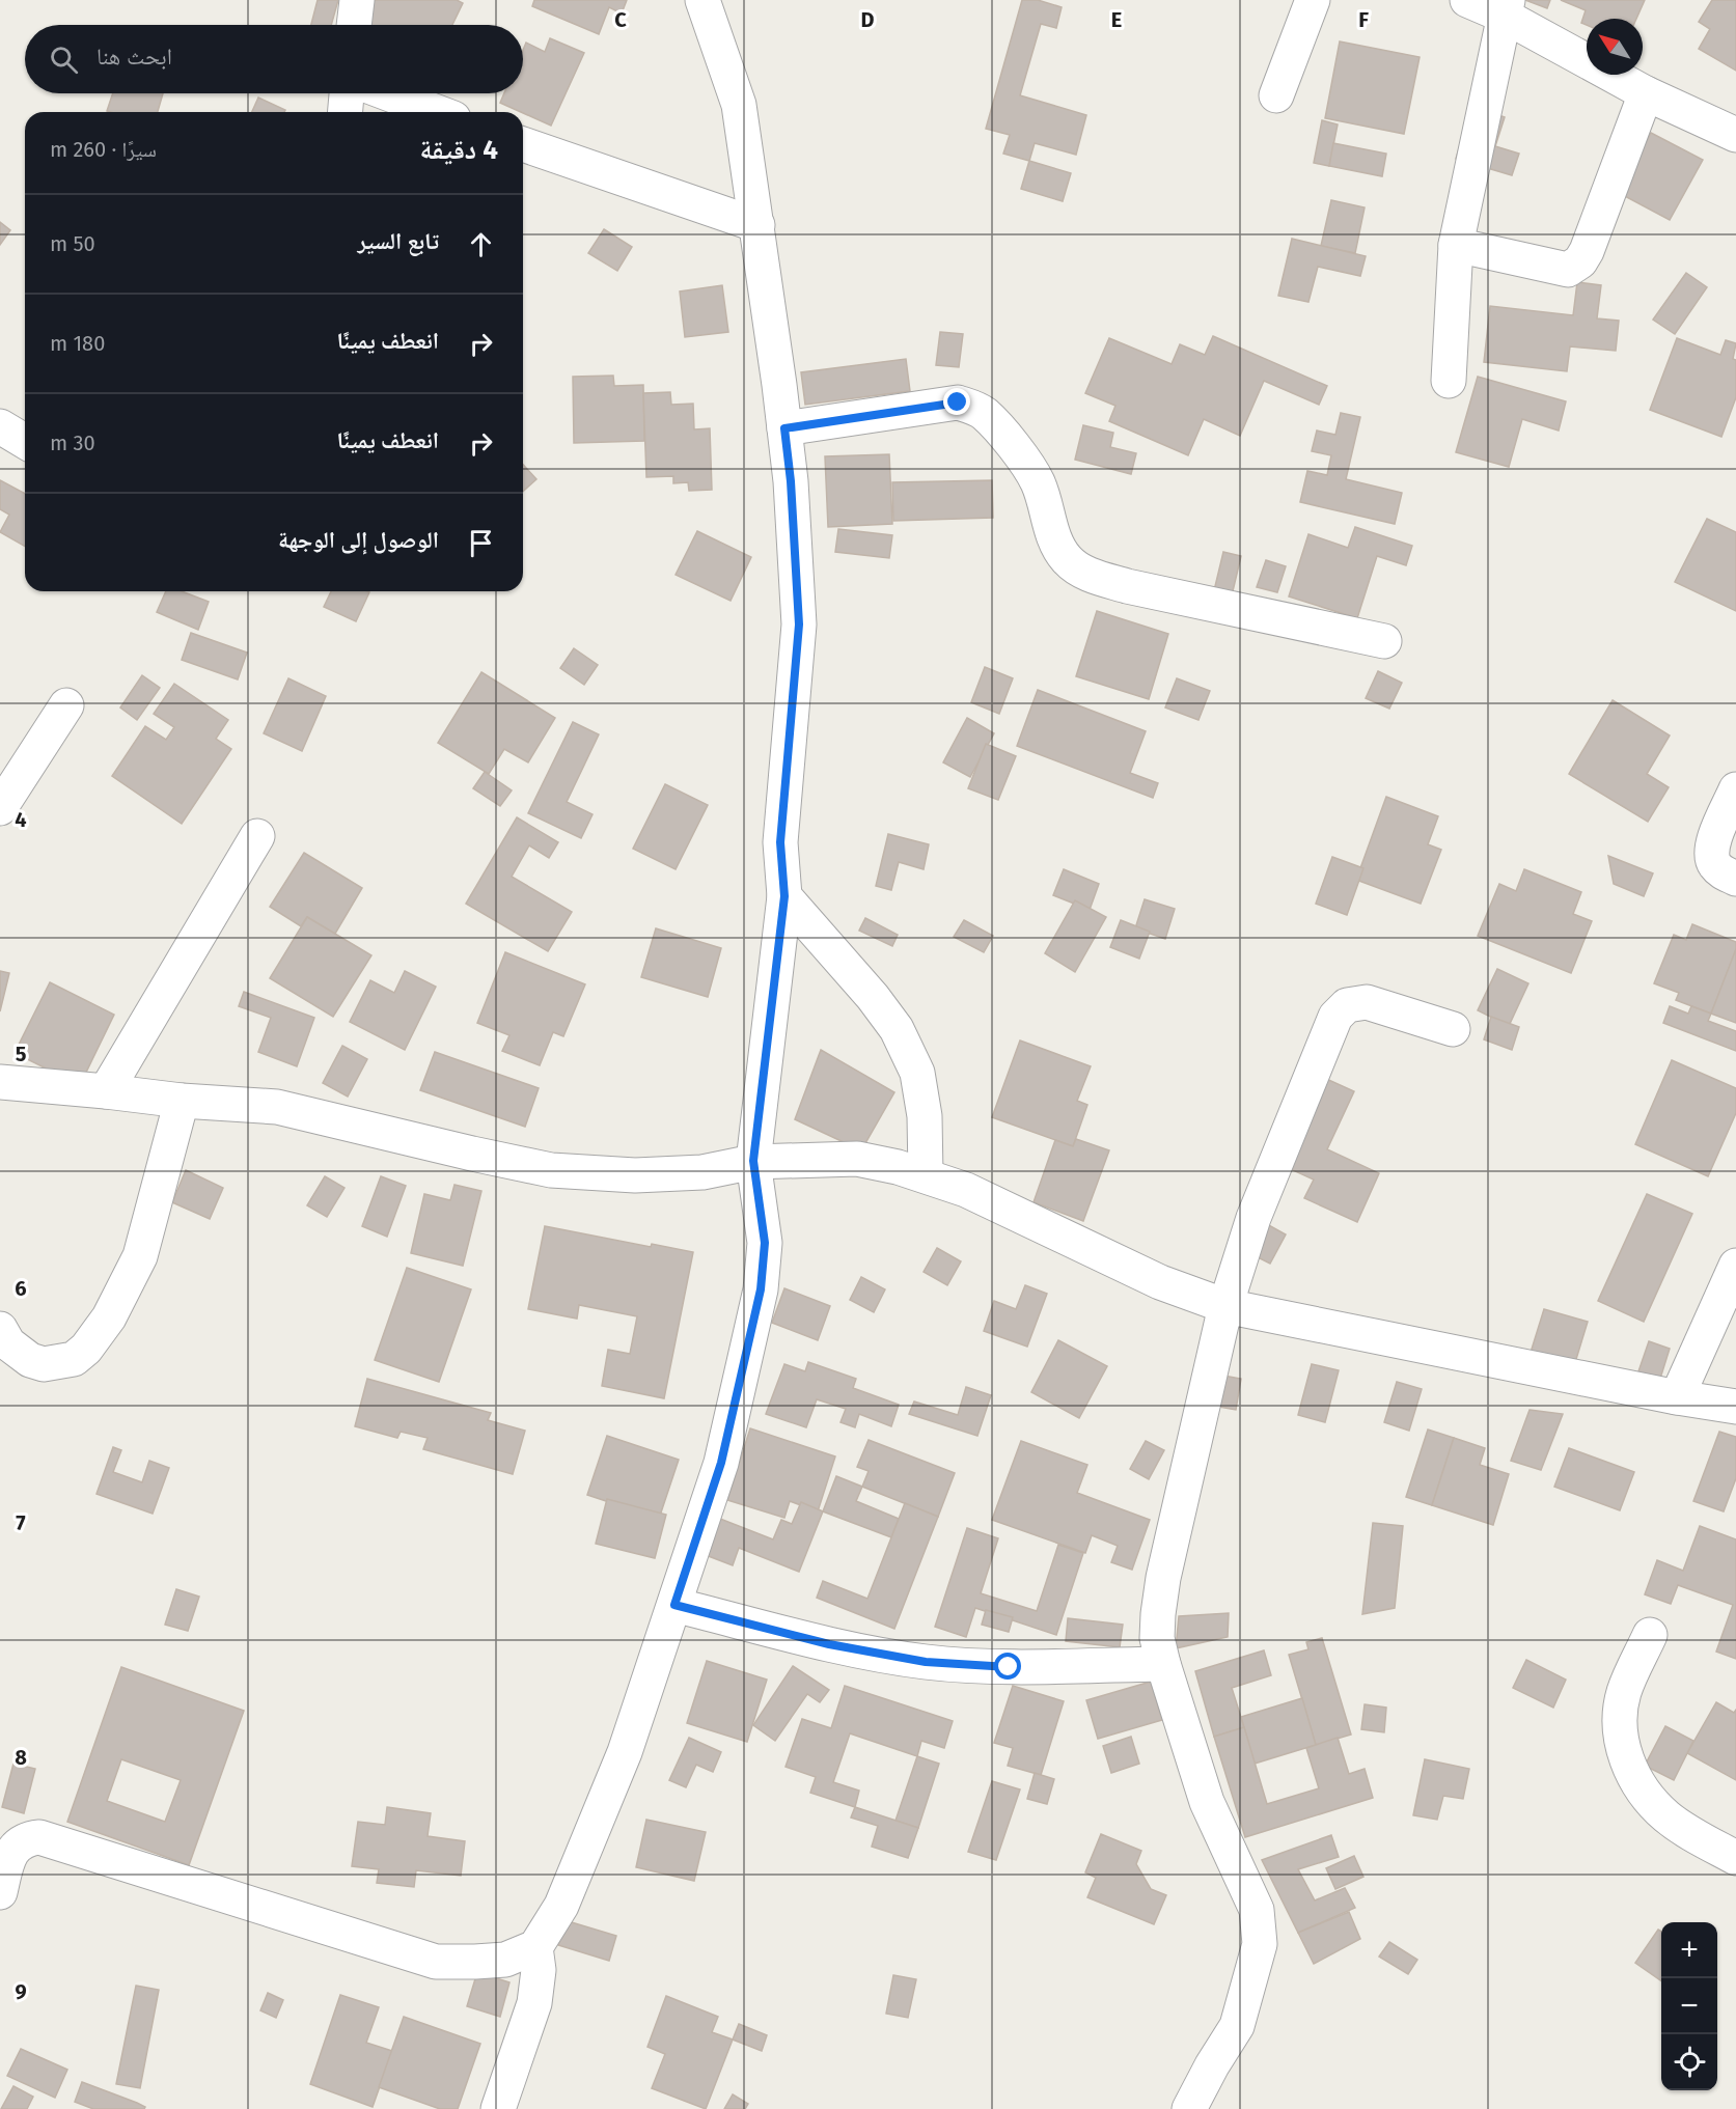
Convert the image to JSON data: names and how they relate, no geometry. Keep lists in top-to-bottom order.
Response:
{
  "north": "top left",
  "page": {
    "search": "ابحث هنا",
    "heading": ["4 دقيقة", "سيرًا · 260 m"],
    "list": [
      ["تابع السير", "50 m"],
      ["انعطف يمينًا", "180 m"],
      ["انعطف يمينًا", "30 m"],
      "الوصول إلى الوجهة"
    ],
    "map_buttons": ["+", "−"]
  },
  "grid": {
    "columns": [
      "C",
      "D",
      "E",
      "F"
    ],
    "rows": [
      "4",
      "5",
      "6",
      "7",
      "8",
      "9"
    ]
  }
}
